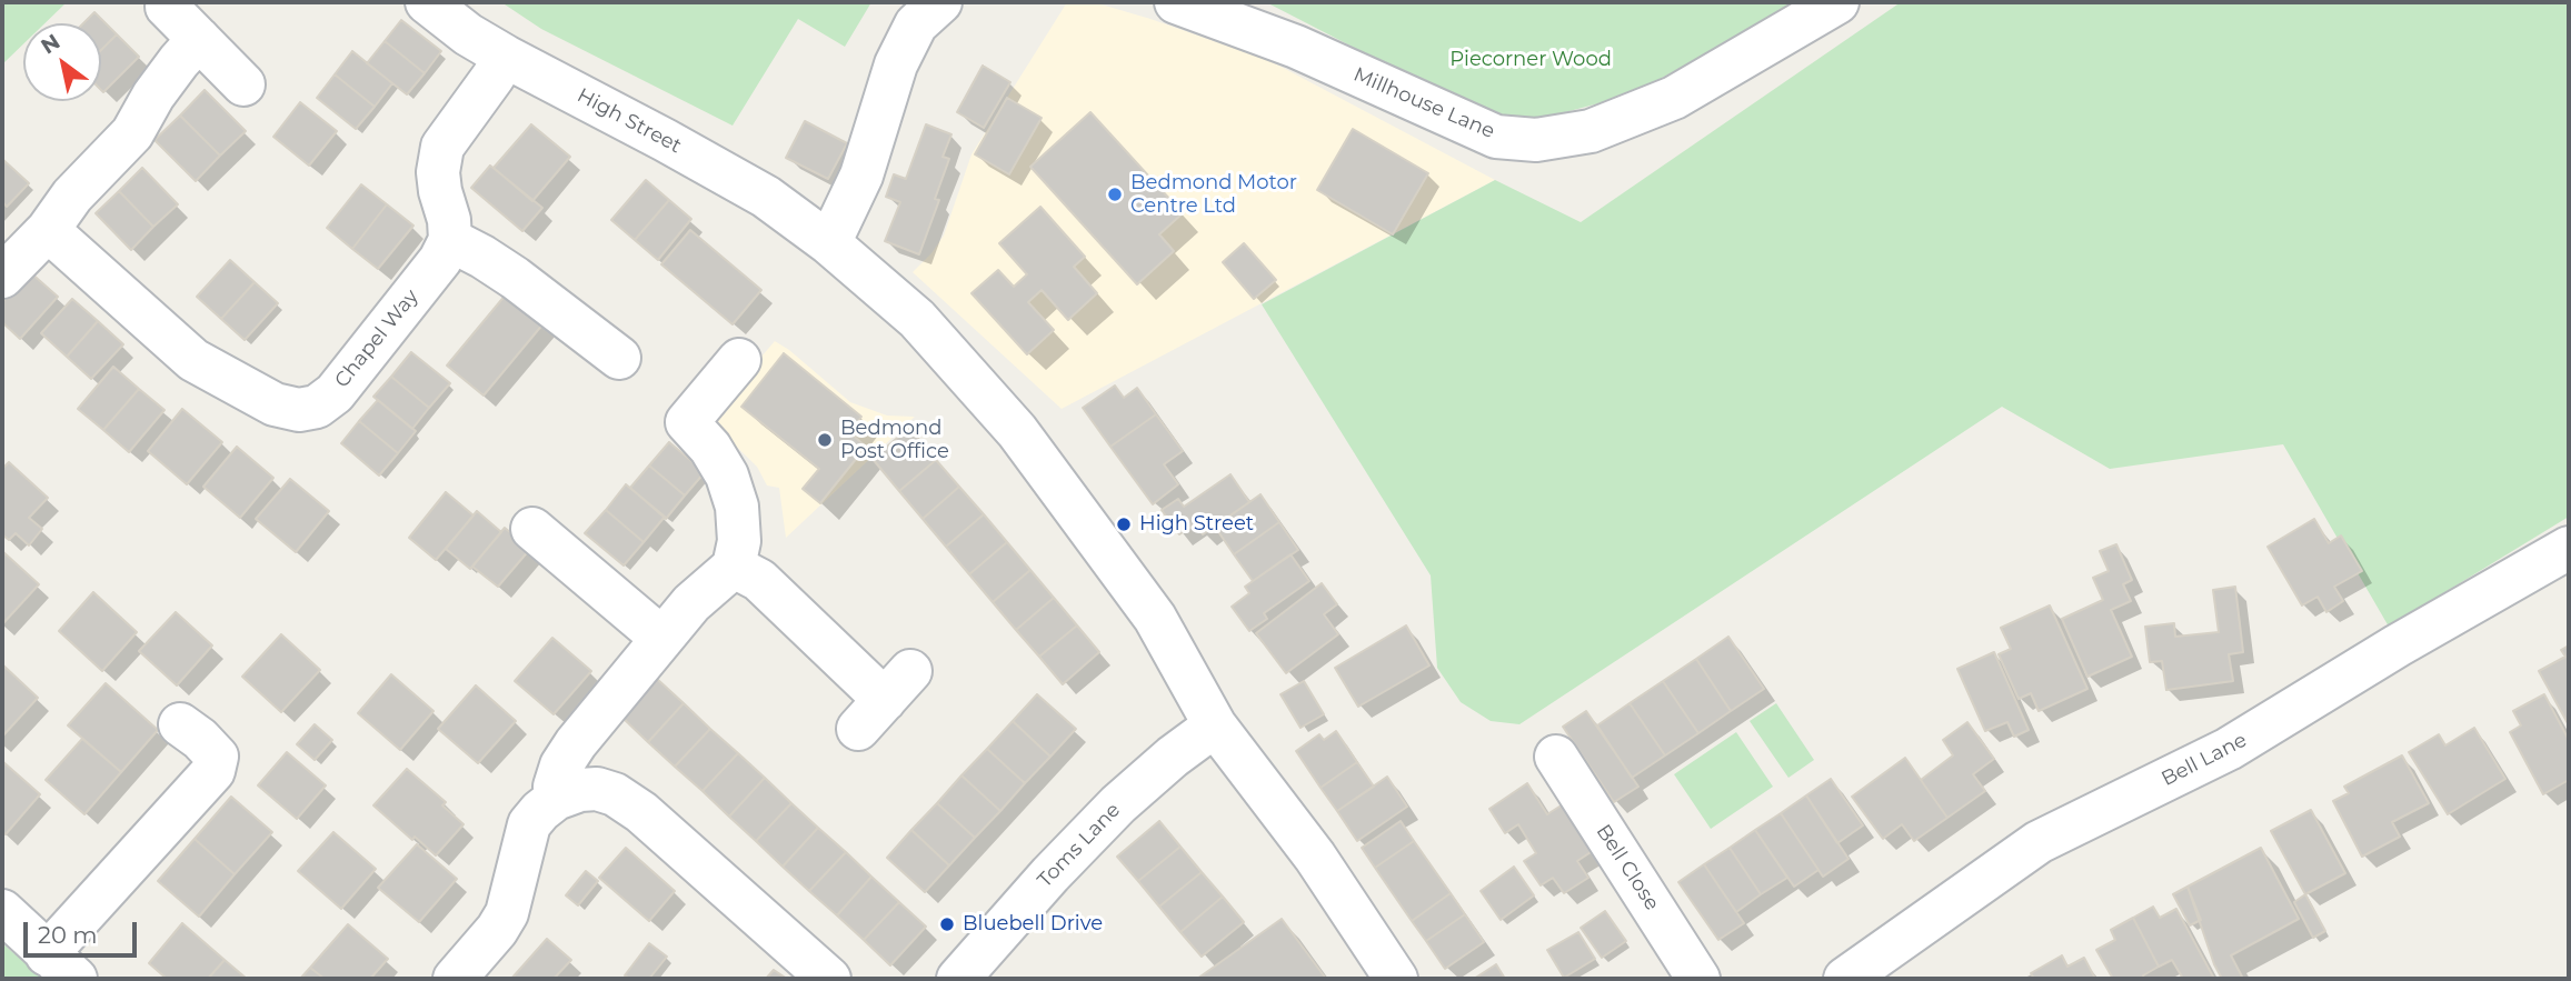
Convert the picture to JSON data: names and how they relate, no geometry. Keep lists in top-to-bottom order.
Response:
{
  "streets": {
    "street": [
      "Millhouse Lane",
      "High Street",
      "Chapel Way",
      "Bell Lane",
      "Toms Lane",
      "Bell Close"
    ]
  },
  "crossings": [
    ["High Street", "Toms Lane"]
  ],
  "parks": ["Piecorner Wood"],
  "places": [
    "Bedmond Motor Centre Ltd",
    "Bedmond Post Office",
    "High Street",
    "Bluebell Drive"
  ],
  "scale_bar": "20 m",
  "north": "top left"
}
